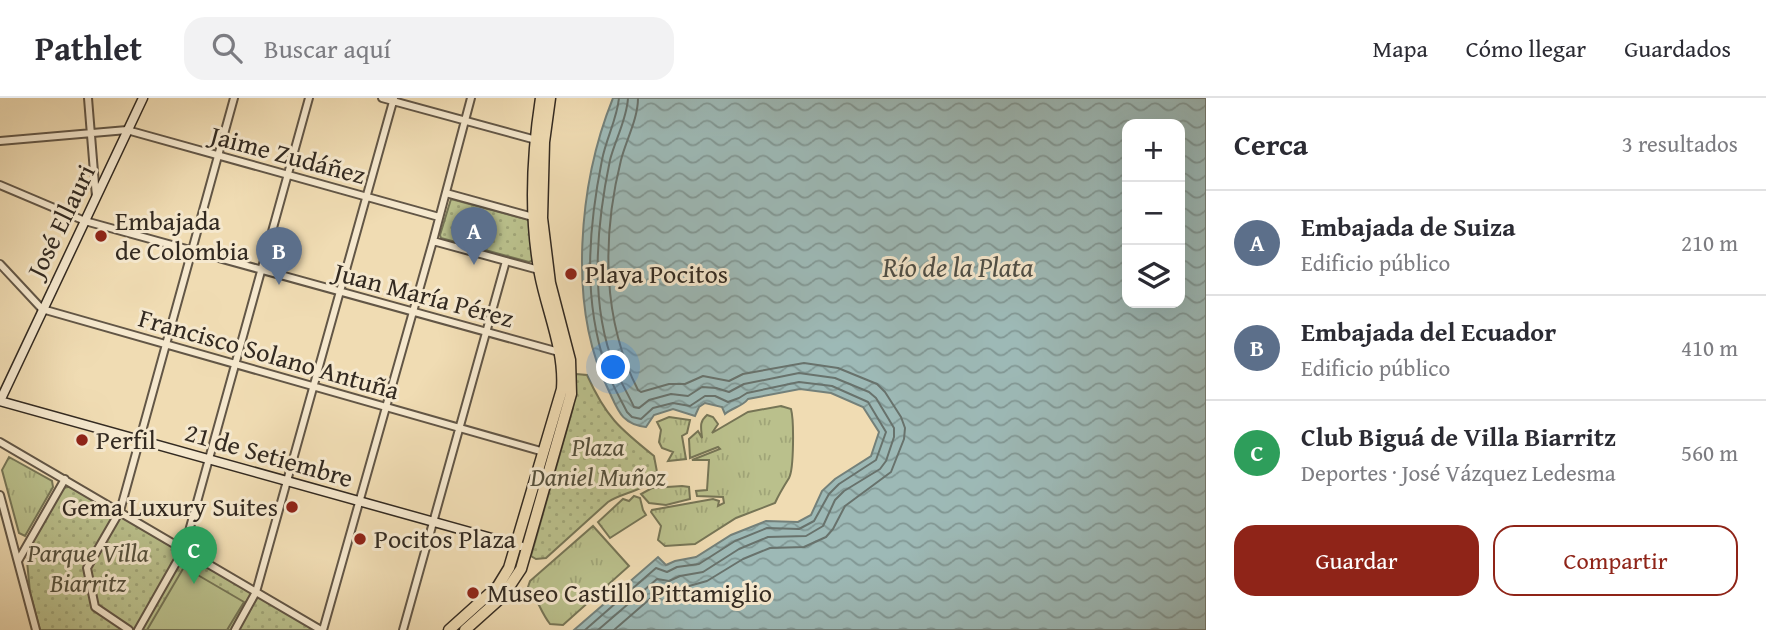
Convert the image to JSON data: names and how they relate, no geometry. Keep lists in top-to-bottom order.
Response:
{
  "streets": {
    "street": [
      "Jaime Zudáñez",
      "José Ellauri",
      "Juan María Pérez",
      "Francisco Solano Antuña",
      "21 de Setiembre"
    ]
  },
  "crossings": [
    ["Jaime Zudáñez", "José Ellauri"],
    ["José Ellauri", "Juan María Pérez"],
    ["José Ellauri", "Francisco Solano Antuña"],
    ["José Ellauri", "21 de Setiembre"]
  ],
  "water": ["Río de la Plata"],
  "parks": ["Plaza Daniel Muñoz", "Parque Villa Biarritz"],
  "places": [
    "Embajada de Colombia",
    "Playa Pocitos",
    "Perfil",
    "Gema Luxury Suites",
    "Pocitos Plaza",
    "Museo Castillo Pittamiglio"
  ],
  "page": {
    "header": "Pathlet",
    "search": "Buscar aquí",
    "nav": ["Mapa", "Cómo llegar", "Guardados"],
    "heading": ["Cerca", "3 resultados"],
    "map_buttons": ["+", "−"],
    "list": [
      {
        "mark": "A",
        "name": "Embajada de Suiza",
        "note": "Edificio público",
        "value": "210 m"
      },
      {
        "mark": "B",
        "name": "Embajada del Ecuador",
        "note": "Edificio público",
        "value": "410 m"
      },
      {
        "mark": "C",
        "name": "Club Biguá de Villa Biarritz",
        "note": "Deportes · José Vázquez Ledesma",
        "value": "560 m"
      }
    ],
    "pins": ["A", "B", "C"],
    "buttons": ["Guardar", "Compartir"]
  }
}
